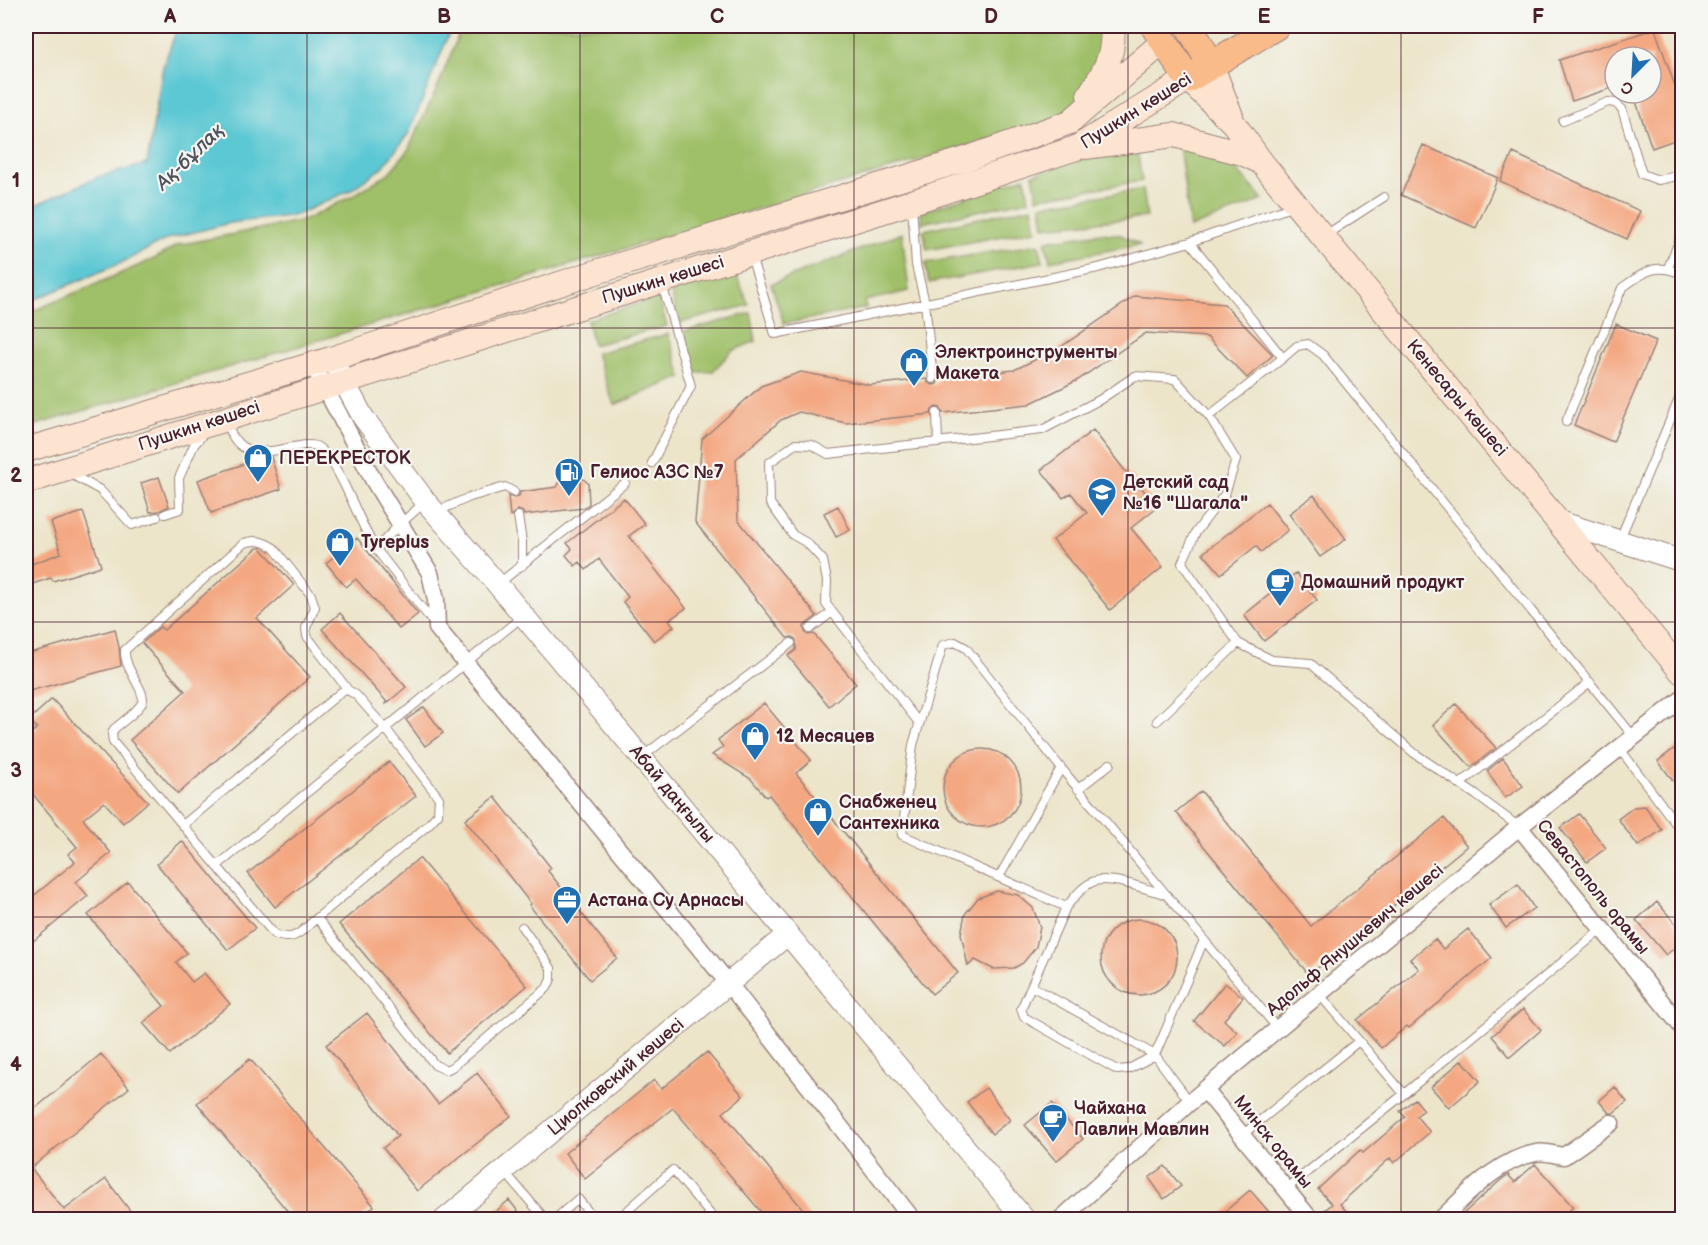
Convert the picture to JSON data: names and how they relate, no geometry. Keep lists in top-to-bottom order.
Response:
{
  "streets": {
    "main road": ["Пушкин көшесі", "Кенесары көшесі"],
    "street": [
      "Абай даңғылы",
      "Севастополь орамы",
      "Адольф Янушкевич көшесі",
      "Циолковский көшесі",
      "Минск орамы"
    ]
  },
  "crossings": [
    ["Пушкин көшесі", "Кенесары көшесі"],
    ["Пушкин көшесі", "Абай даңғылы"],
    ["Абай даңғылы", "Циолковский көшесі"],
    ["Севастополь орамы", "Адольф Янушкевич көшесі"],
    ["Адольф Янушкевич көшесі", "Минск орамы"]
  ],
  "water": ["Ақ-бұлақ"],
  "places": {
    "shop": [
      "Электроинструменты Макета",
      "ПЕРЕКРЕСТОК",
      "Tyreplus",
      "12 Месяцев",
      "Снабженец Сантехника"
    ],
    "fuel station": ["Гелиос АЗС №7"],
    "school or university": ["Детский сад №16 \"Шагала\""],
    "cafe": ["Домашний продукт", "Чайхана Павлин Мавлин"],
    "office": ["Астана Су Арнасы"]
  },
  "north": "bottom left",
  "grid": {
    "columns": [
      "A",
      "B",
      "C",
      "D",
      "E",
      "F"
    ],
    "rows": [
      "1",
      "2",
      "3",
      "4"
    ]
  }
}
